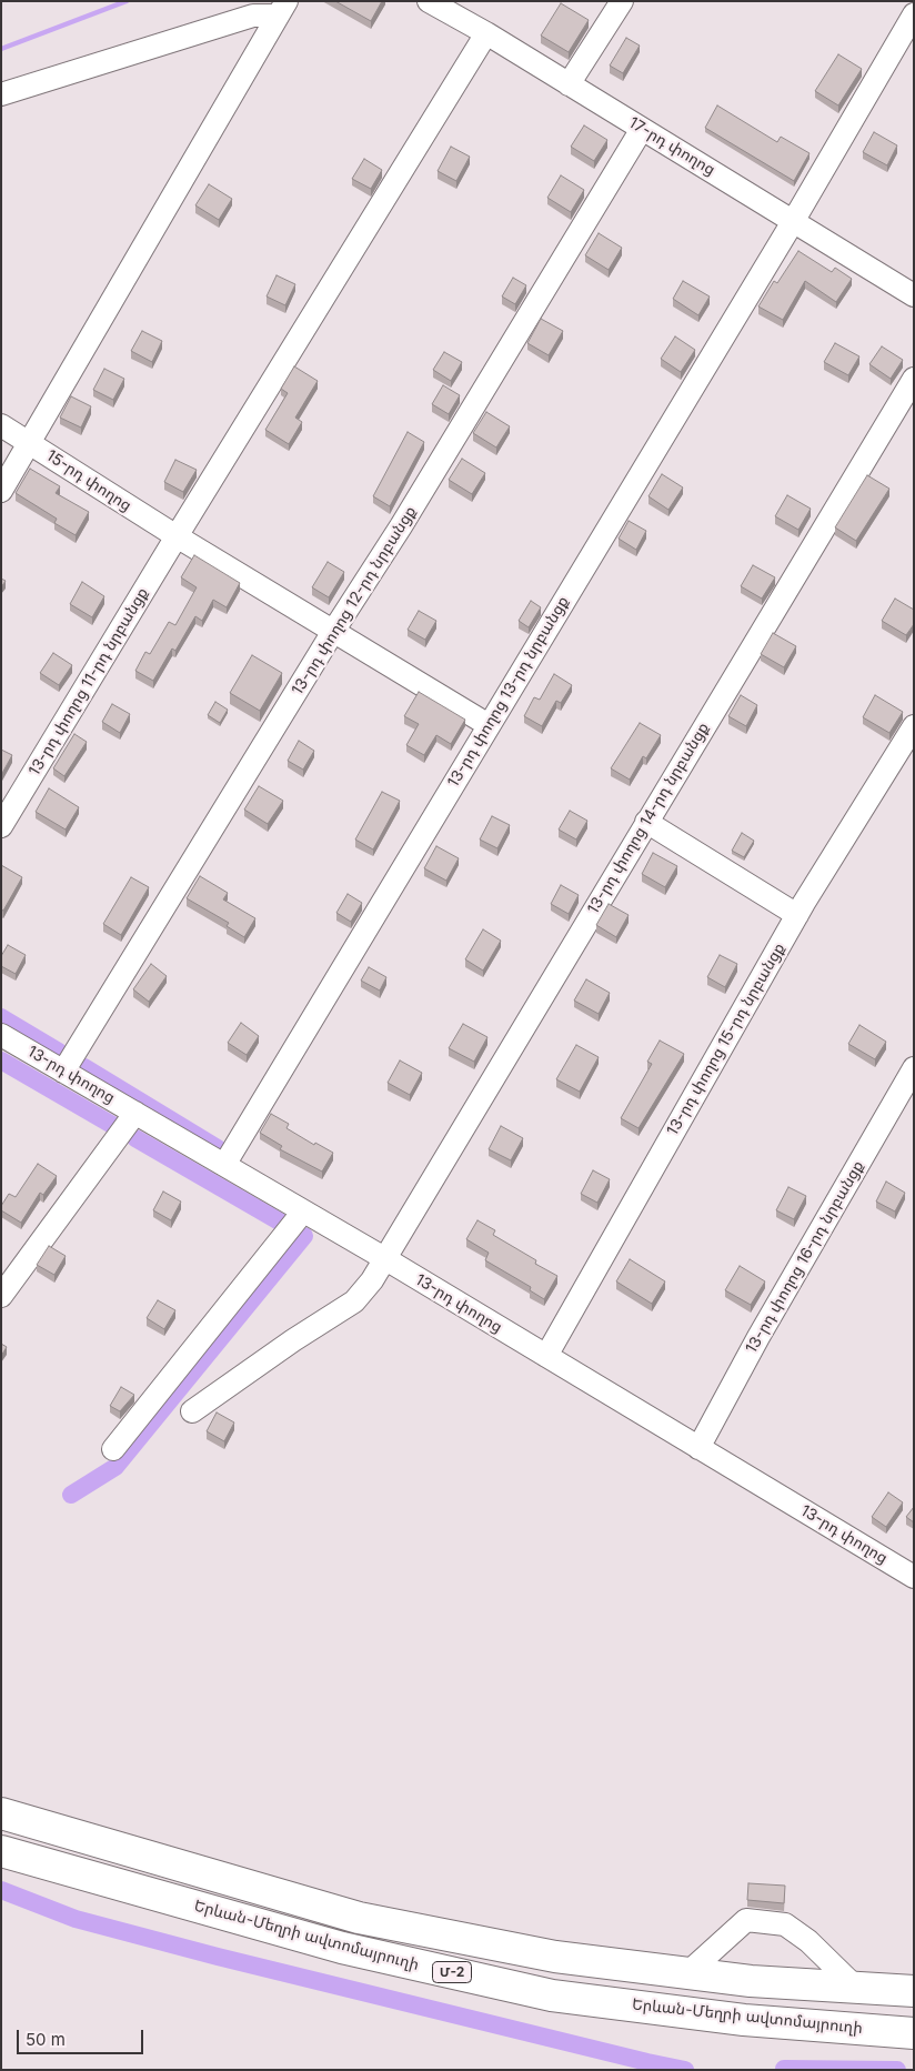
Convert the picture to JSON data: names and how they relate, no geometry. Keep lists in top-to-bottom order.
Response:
{
  "streets": {
    "highway": ["Երևան-Մեղրի ավտոմայրուղի", "Մ-2"],
    "street": [
      "17-րդ փողոց",
      "15-րդ փողոց",
      "13-րդ փողոց 12-րդ նրբանցք",
      "13-րդ փողոց 11-րդ նրբանցք",
      "13-րդ փողոց 13-րդ նրբանցք",
      "13-րդ փողոց 14-րդ նրբանցք",
      "13-րդ փողոց 15-րդ նրբանցք",
      "13-րդ փողոց",
      "13-րդ փողոց 16-րդ նրբանցք"
    ]
  },
  "crossings": [
    ["17-րդ փողոց", "13-րդ փողոց 12-րդ նրբանցք"],
    ["17-րդ փողոց", "13-րդ փողոց 11-րդ նրբանցք"],
    ["17-րդ փողոց", "13-րդ փողոց 13-րդ նրբանցք"],
    ["15-րդ փողոց", "13-րդ փողոց 12-րդ նրբանցք"],
    ["15-րդ փողոց", "13-րդ փողոց 11-րդ նրբանցք"],
    ["15-րդ փողոց", "13-րդ փողոց 13-րդ նրբանցք"],
    ["13-րդ փողոց 12-րդ նրբանցք", "13-րդ փողոց"],
    ["13-րդ փողոց 13-րդ նրբանցք", "13-րդ փողոց"],
    ["13-րդ փողոց 14-րդ նրբանցք", "13-րդ փողոց"],
    ["13-րդ փողոց 15-րդ նրբանցք", "13-րդ փողոց"],
    ["13-րդ փողոց", "13-րդ փողոց 16-րդ նրբանցք"]
  ],
  "scale_bar": "50 m"
}
